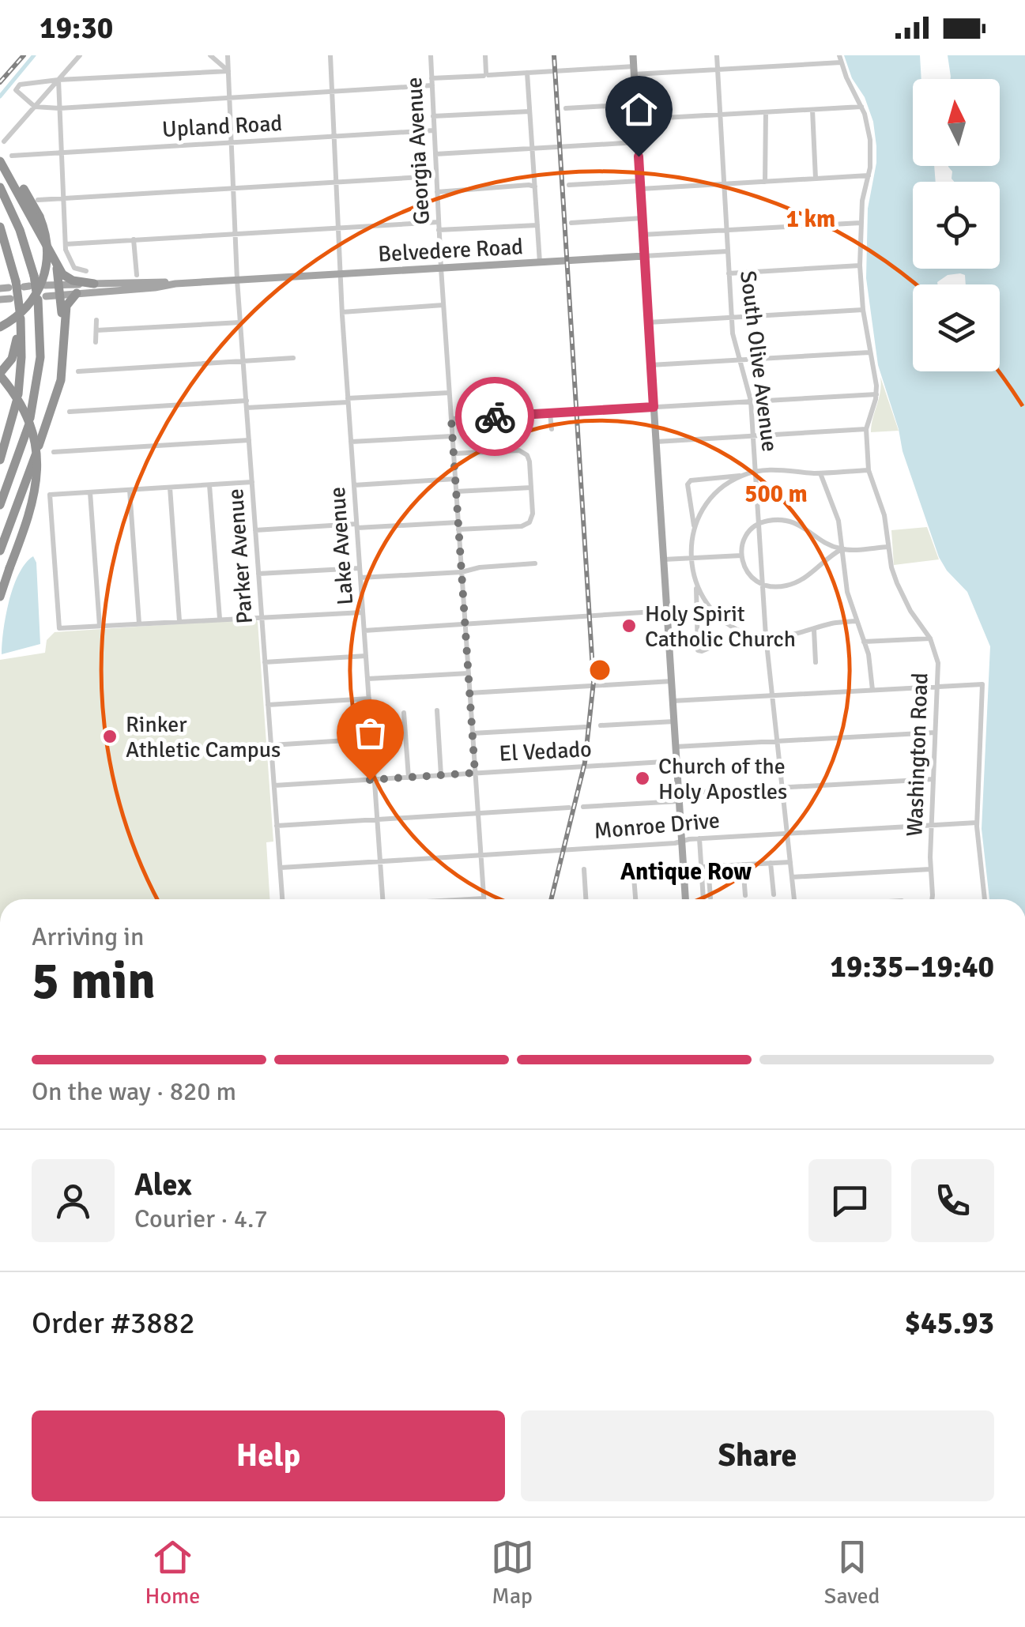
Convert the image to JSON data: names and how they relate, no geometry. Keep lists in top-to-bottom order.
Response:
{
  "streets": {
    "main road": ["Belvedere Road"],
    "street": [
      "Upland Road",
      "Georgia Avenue",
      "South Olive Avenue",
      "Lake Avenue",
      "Parker Avenue",
      "El Vedado",
      "Washington Road",
      "Monroe Drive"
    ]
  },
  "crossings": [
    ["Upland Road", "Georgia Avenue"],
    ["Upland Road", "Lake Avenue"],
    ["Upland Road", "Parker Avenue"],
    ["Georgia Avenue", "Belvedere Road"],
    ["Georgia Avenue", "El Vedado"],
    ["Georgia Avenue", "Monroe Drive"],
    ["Belvedere Road", "South Olive Avenue"],
    ["Belvedere Road", "Lake Avenue"],
    ["Belvedere Road", "Parker Avenue"],
    ["South Olive Avenue", "Monroe Drive"],
    ["Lake Avenue", "El Vedado"],
    ["Lake Avenue", "Monroe Drive"],
    ["Parker Avenue", "El Vedado"],
    ["Parker Avenue", "Monroe Drive"],
    ["Washington Road", "Monroe Drive"]
  ],
  "districts": ["Antique Row"],
  "places": ["Holy Spirit Catholic Church", "Rinker Athletic Campus", "Church of the Holy Apostles"],
  "north": "top",
  "page": {
    "status": "19:30",
    "heading": ["5 min", "Arriving in", "19:35–19:40"],
    "panel": [
      "Alex",
      "Courier · 4.7",
      "Order #3882",
      "$45.93"
    ],
    "bar": "On the way · 820 m",
    "buttons": ["Help", "Share"],
    "tabs": ["Home", "Map", "Saved"]
  },
  "rings": ["1 km", "500 m"]
}
